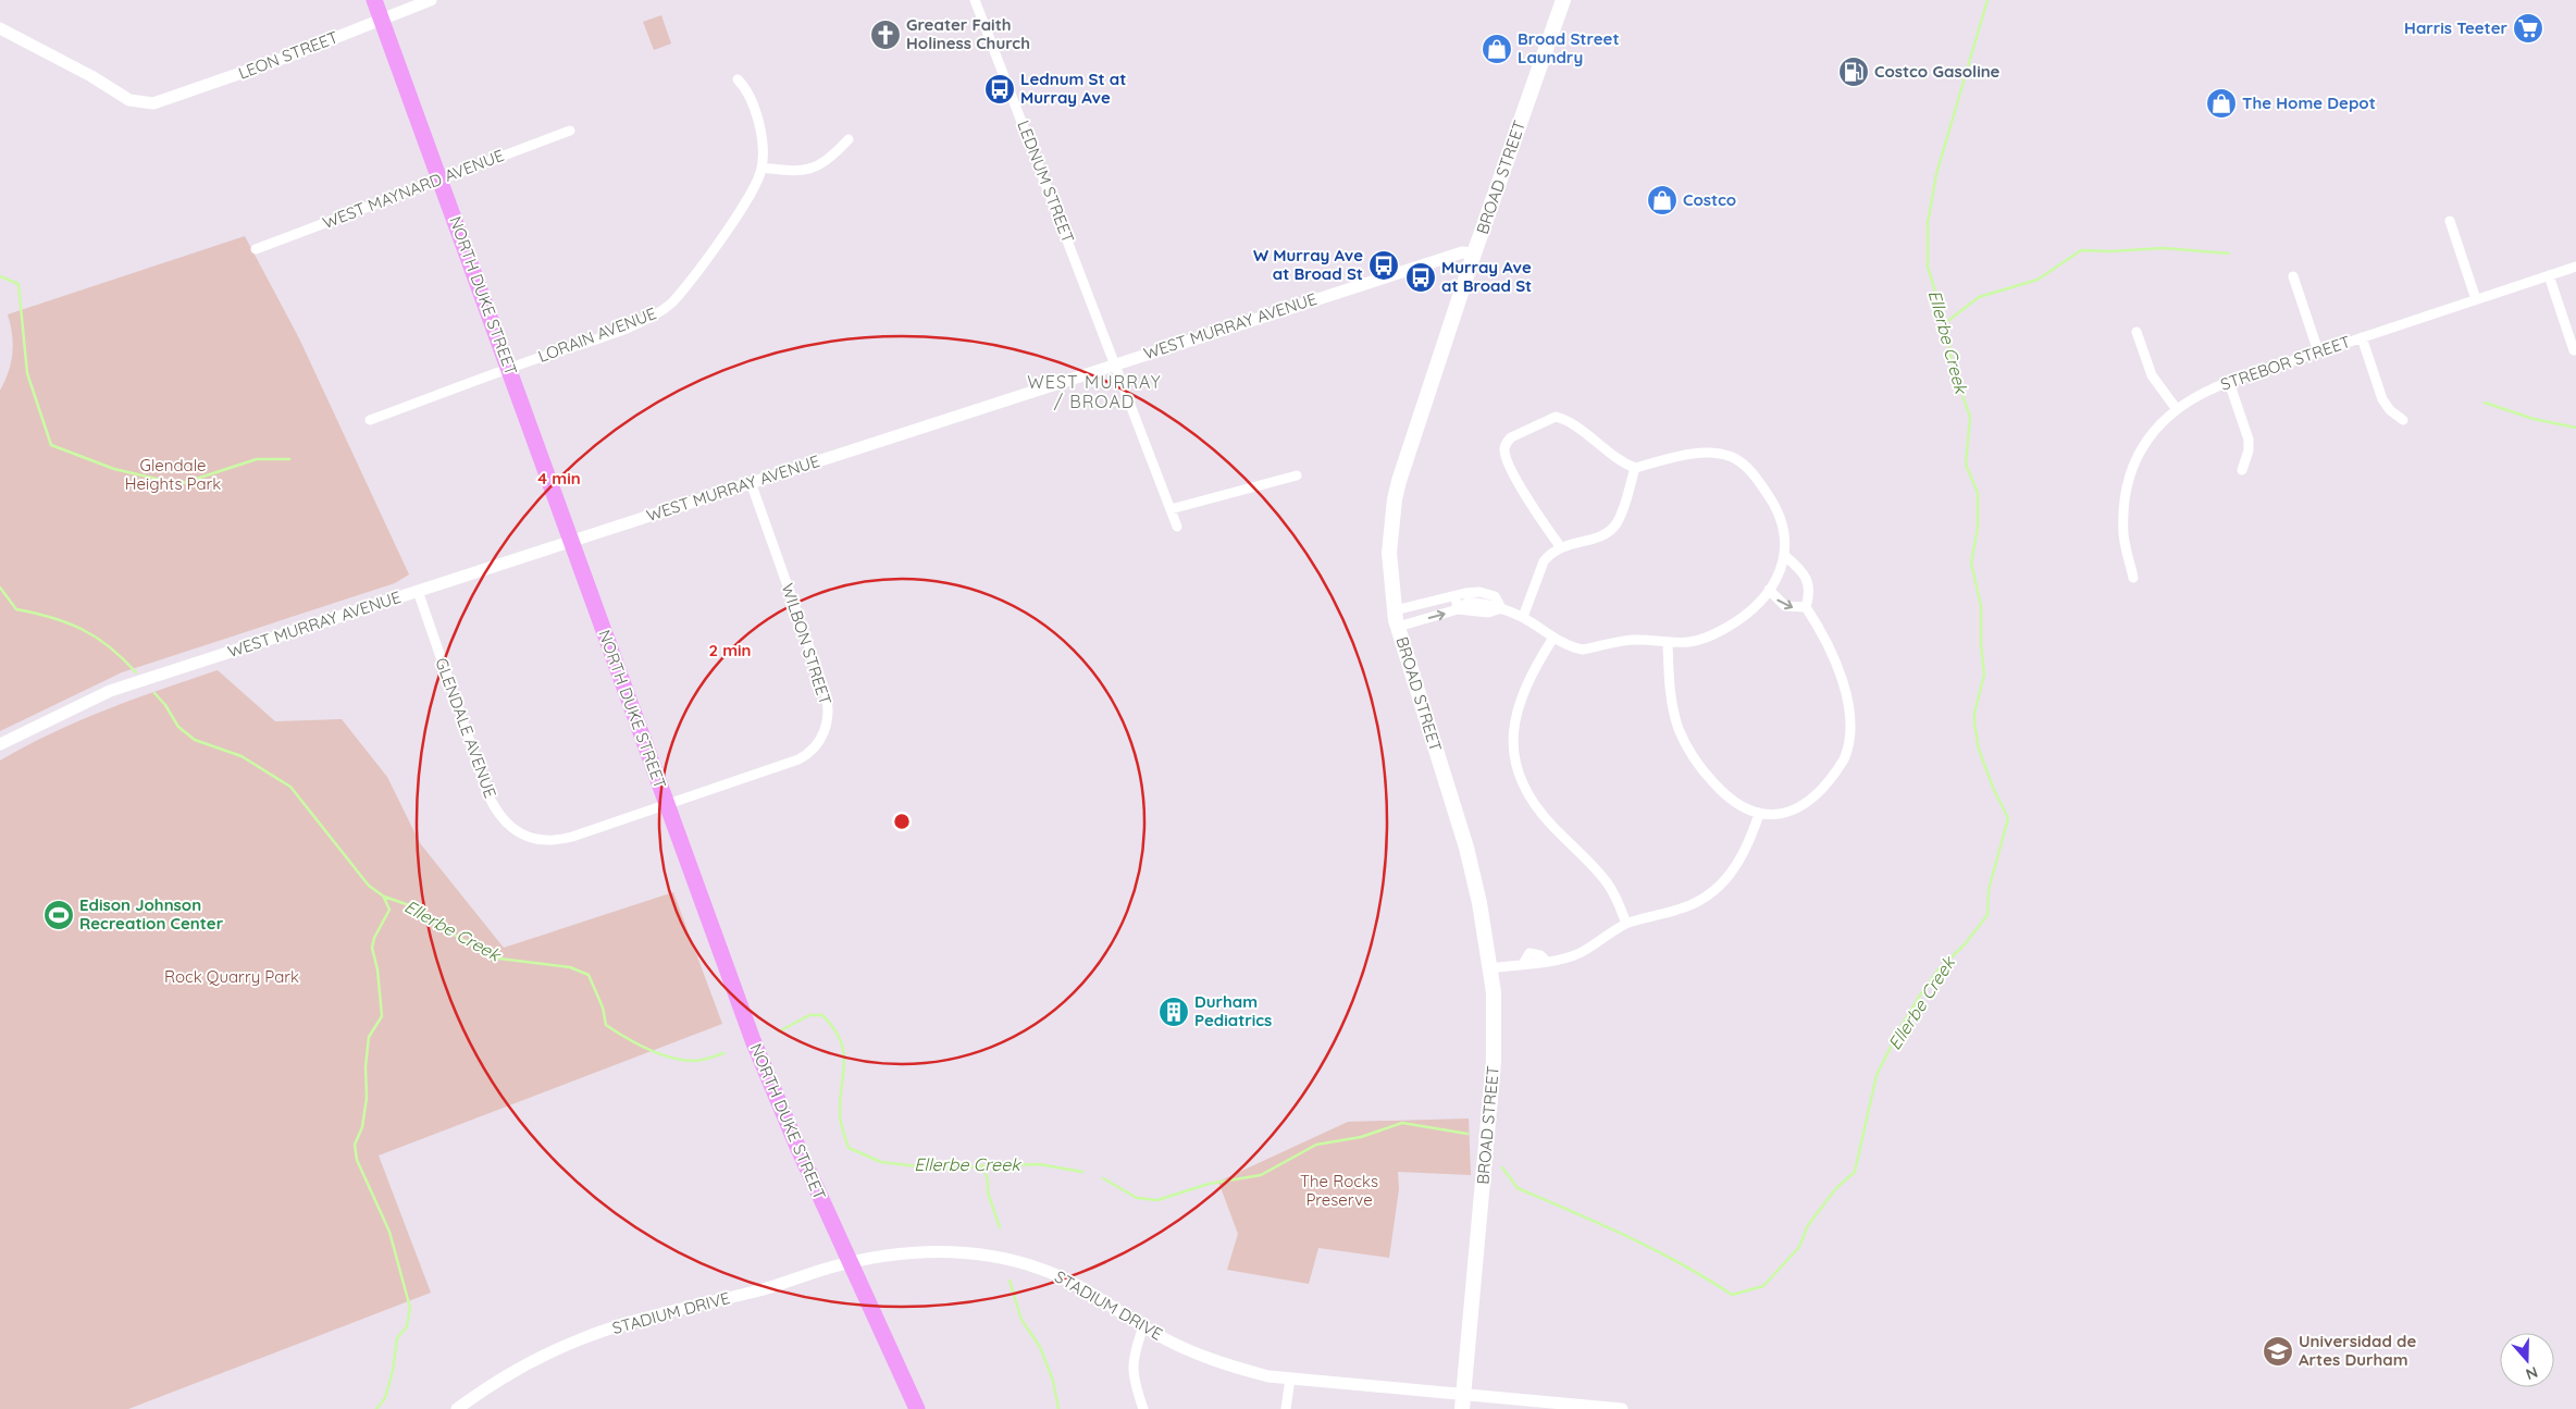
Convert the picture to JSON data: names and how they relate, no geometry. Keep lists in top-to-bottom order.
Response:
{
  "streets": {
    "highway": ["NORTH DUKE STREET"],
    "main road": ["BROAD STREET"],
    "street": [
      "LEON STREET",
      "LEDNUM STREET",
      "WEST MAYNARD AVENUE",
      "WEST MURRAY AVENUE",
      "LORAIN AVENUE",
      "STREBOR STREET",
      "WILBON STREET",
      "GLENDALE AVENUE",
      "STADIUM DRIVE"
    ]
  },
  "crossings": [
    ["LEON STREET", "NORTH DUKE STREET"],
    ["BROAD STREET", "WEST MURRAY AVENUE"],
    ["BROAD STREET", "STADIUM DRIVE"],
    ["LEDNUM STREET", "WEST MURRAY AVENUE"],
    ["WEST MAYNARD AVENUE", "NORTH DUKE STREET"],
    ["NORTH DUKE STREET", "WEST MURRAY AVENUE"],
    ["NORTH DUKE STREET", "LORAIN AVENUE"],
    ["NORTH DUKE STREET", "WILBON STREET"],
    ["NORTH DUKE STREET", "GLENDALE AVENUE"],
    ["NORTH DUKE STREET", "STADIUM DRIVE"],
    ["WEST MURRAY AVENUE", "WILBON STREET"],
    ["WEST MURRAY AVENUE", "GLENDALE AVENUE"],
    ["WILBON STREET", "GLENDALE AVENUE"]
  ],
  "districts": ["WEST MURRAY / BROAD"],
  "water": ["Ellerbe Creek"],
  "parks": ["Glendale Heights Park", "Rock Quarry Park", "The Rocks Preserve"],
  "places": {
    "supermarket": ["Harris Teeter"],
    "church": ["Greater Faith Holiness Church"],
    "shop": ["Broad Street Laundry", "The Home Depot", "Costco"],
    "fuel station": ["Costco Gasoline"],
    "bus stop": ["Lednum St at Murray Ave", "W Murray Ave at Broad St", "Murray Ave at Broad St"],
    "sports": ["Edison Johnson Recreation Center"],
    "building": ["Durham Pediatrics"],
    "school or university": ["Universidad de Artes Durham"]
  },
  "north": "bottom",
  "rings": ["4 min", "2 min"]
}
